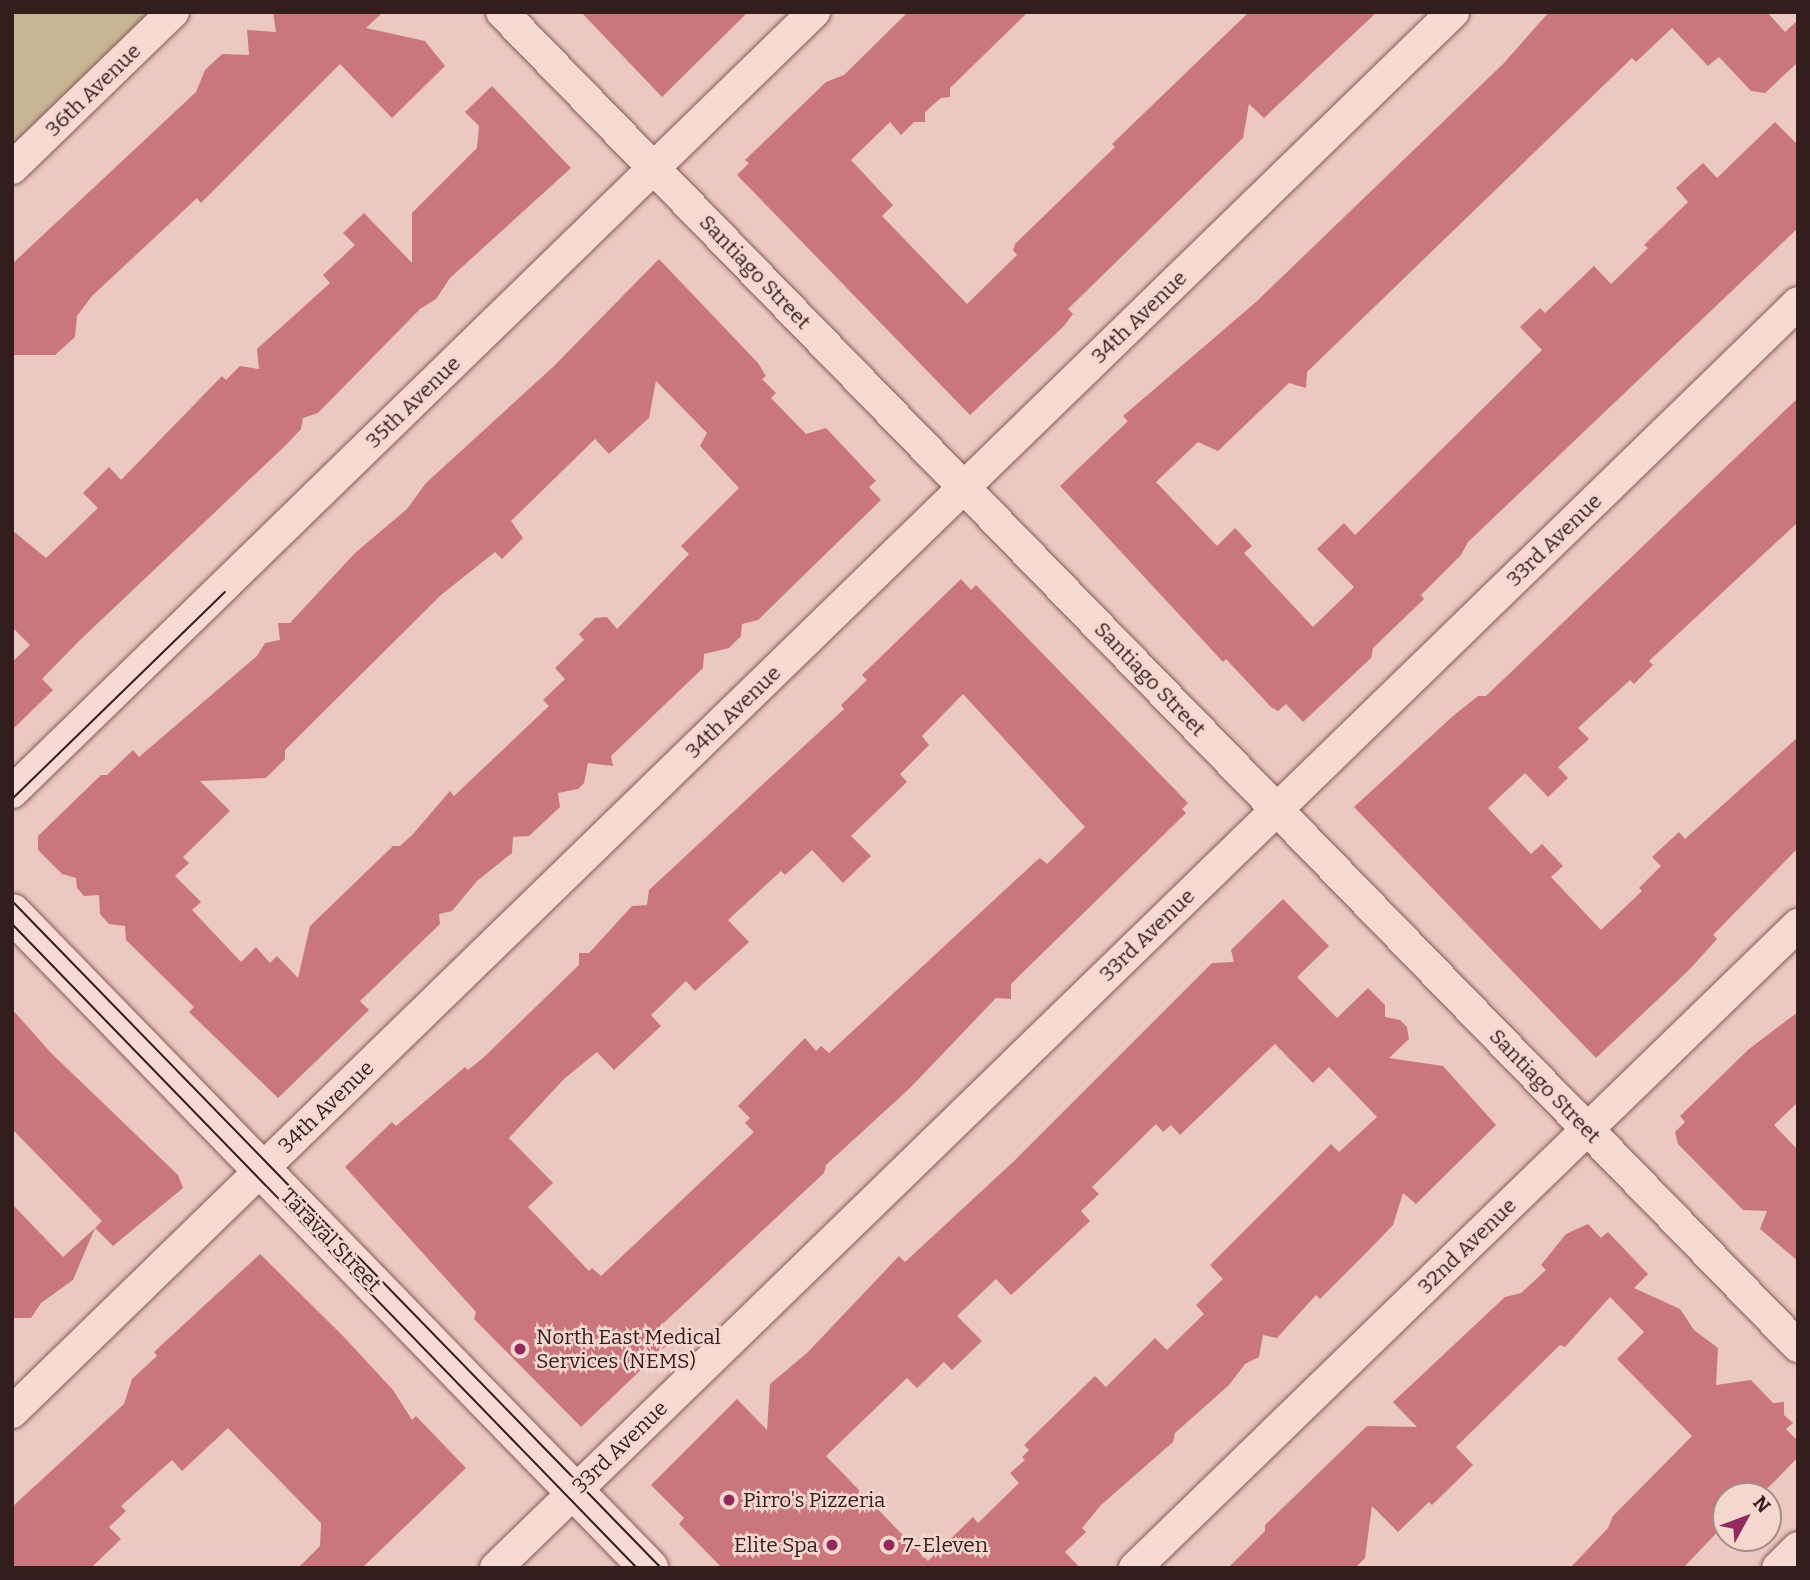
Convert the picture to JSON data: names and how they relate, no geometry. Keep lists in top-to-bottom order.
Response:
{
  "streets": {
    "street": [
      "36th Avenue",
      "Santiago Street",
      "34th Avenue",
      "35th Avenue",
      "33rd Avenue",
      "Taraval Street",
      "32nd Avenue"
    ]
  },
  "crossings": [
    ["Santiago Street", "34th Avenue"],
    ["Santiago Street", "35th Avenue"],
    ["Santiago Street", "33rd Avenue"],
    ["Santiago Street", "32nd Avenue"],
    ["34th Avenue", "Taraval Street"],
    ["33rd Avenue", "Taraval Street"]
  ],
  "places": [
    "North East Medical Services (NEMS)",
    "Pirro's Pizzeria",
    "Elite Spa",
    "7-Eleven"
  ],
  "north": "top right"
}
